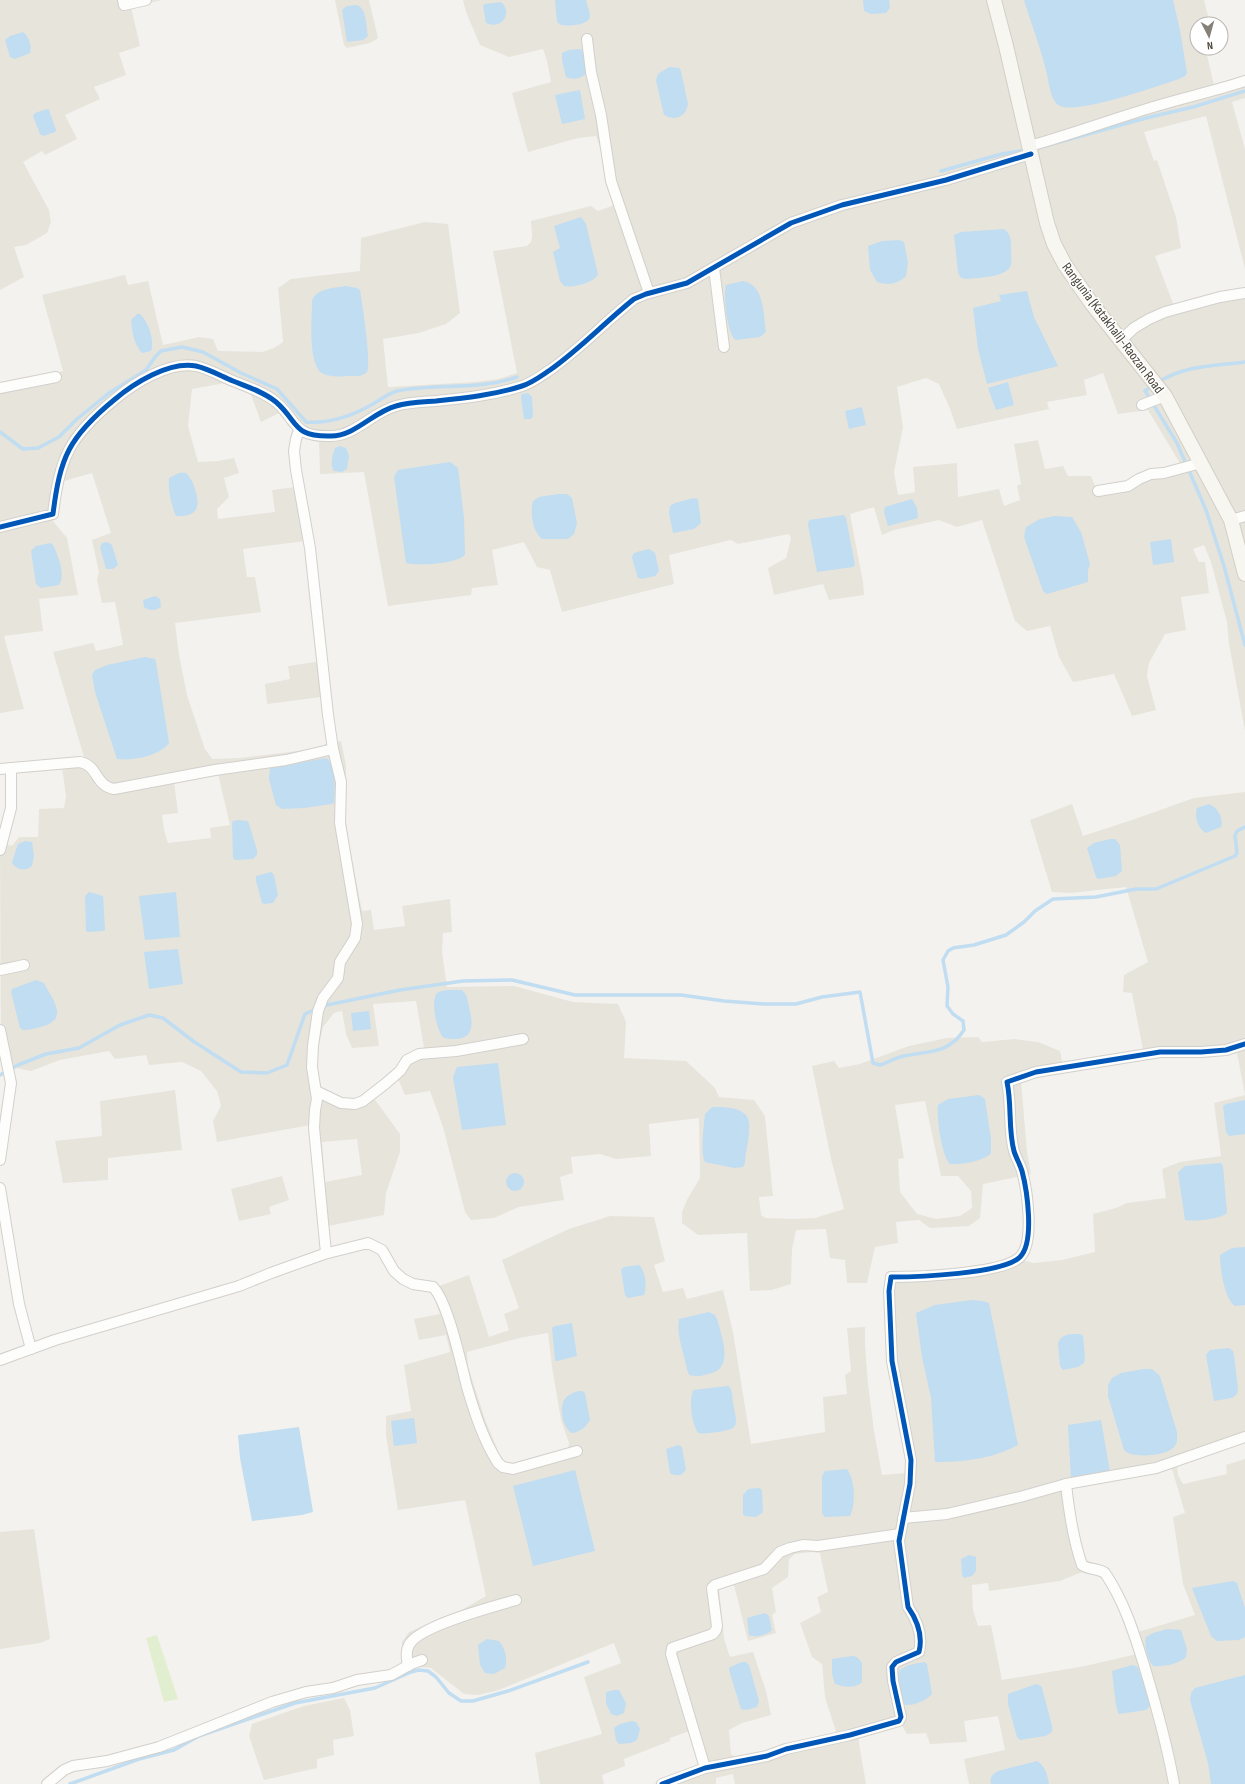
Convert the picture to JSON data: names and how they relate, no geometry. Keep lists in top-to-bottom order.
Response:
{
  "streets": {
    "main road": ["Rangunia (Katakhali)-Raozan Road"]
  },
  "north": "bottom"
}
